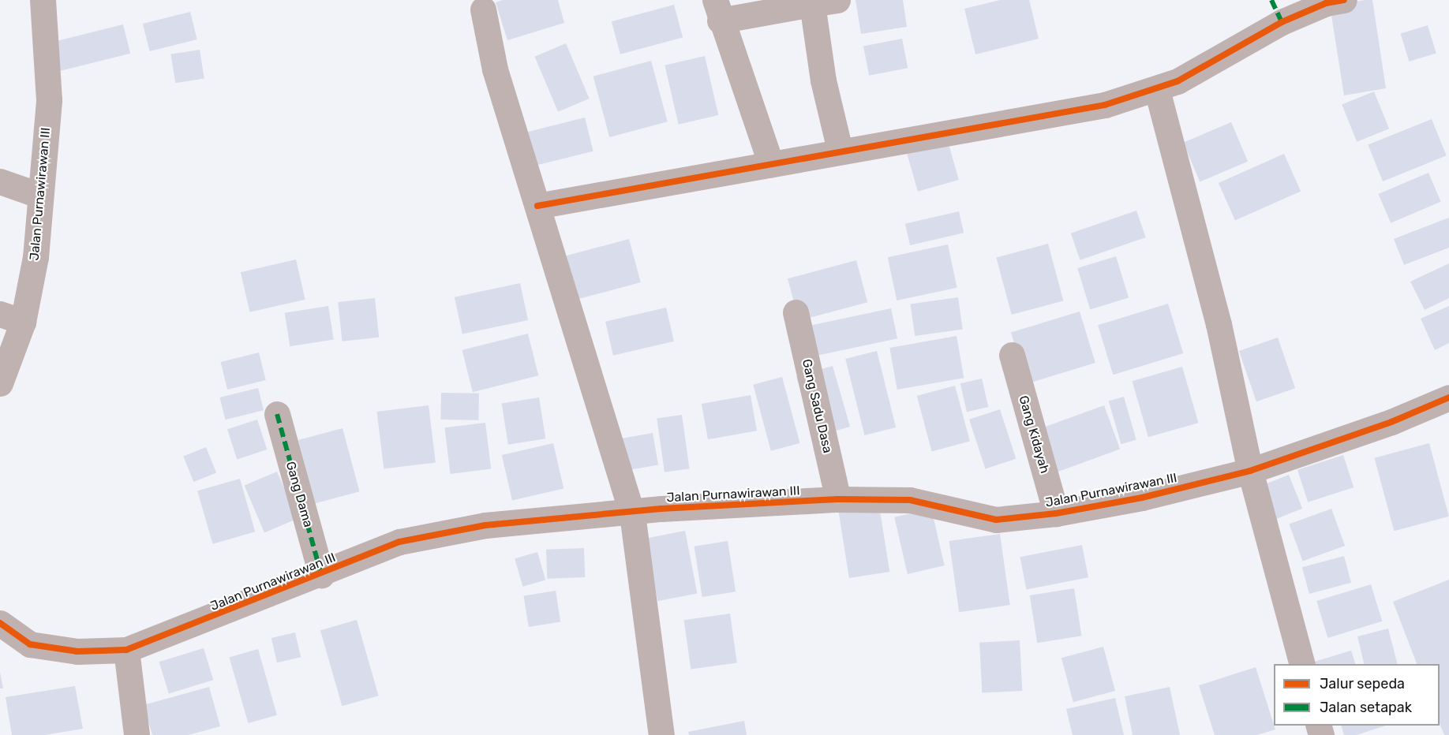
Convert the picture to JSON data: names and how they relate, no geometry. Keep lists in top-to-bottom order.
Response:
{
  "streets": {
    "street": [
      "Jalan Purnawirawan III",
      "Gang Sadu Dasa",
      "Gang Kidayah",
      "Gang Dama"
    ]
  },
  "crossings": [
    ["Jalan Purnawirawan III", "Gang Sadu Dasa"],
    ["Jalan Purnawirawan III", "Gang Kidayah"],
    ["Jalan Purnawirawan III", "Gang Dama"]
  ],
  "legend": ["Jalur sepeda", "Jalan setapak"]
}
